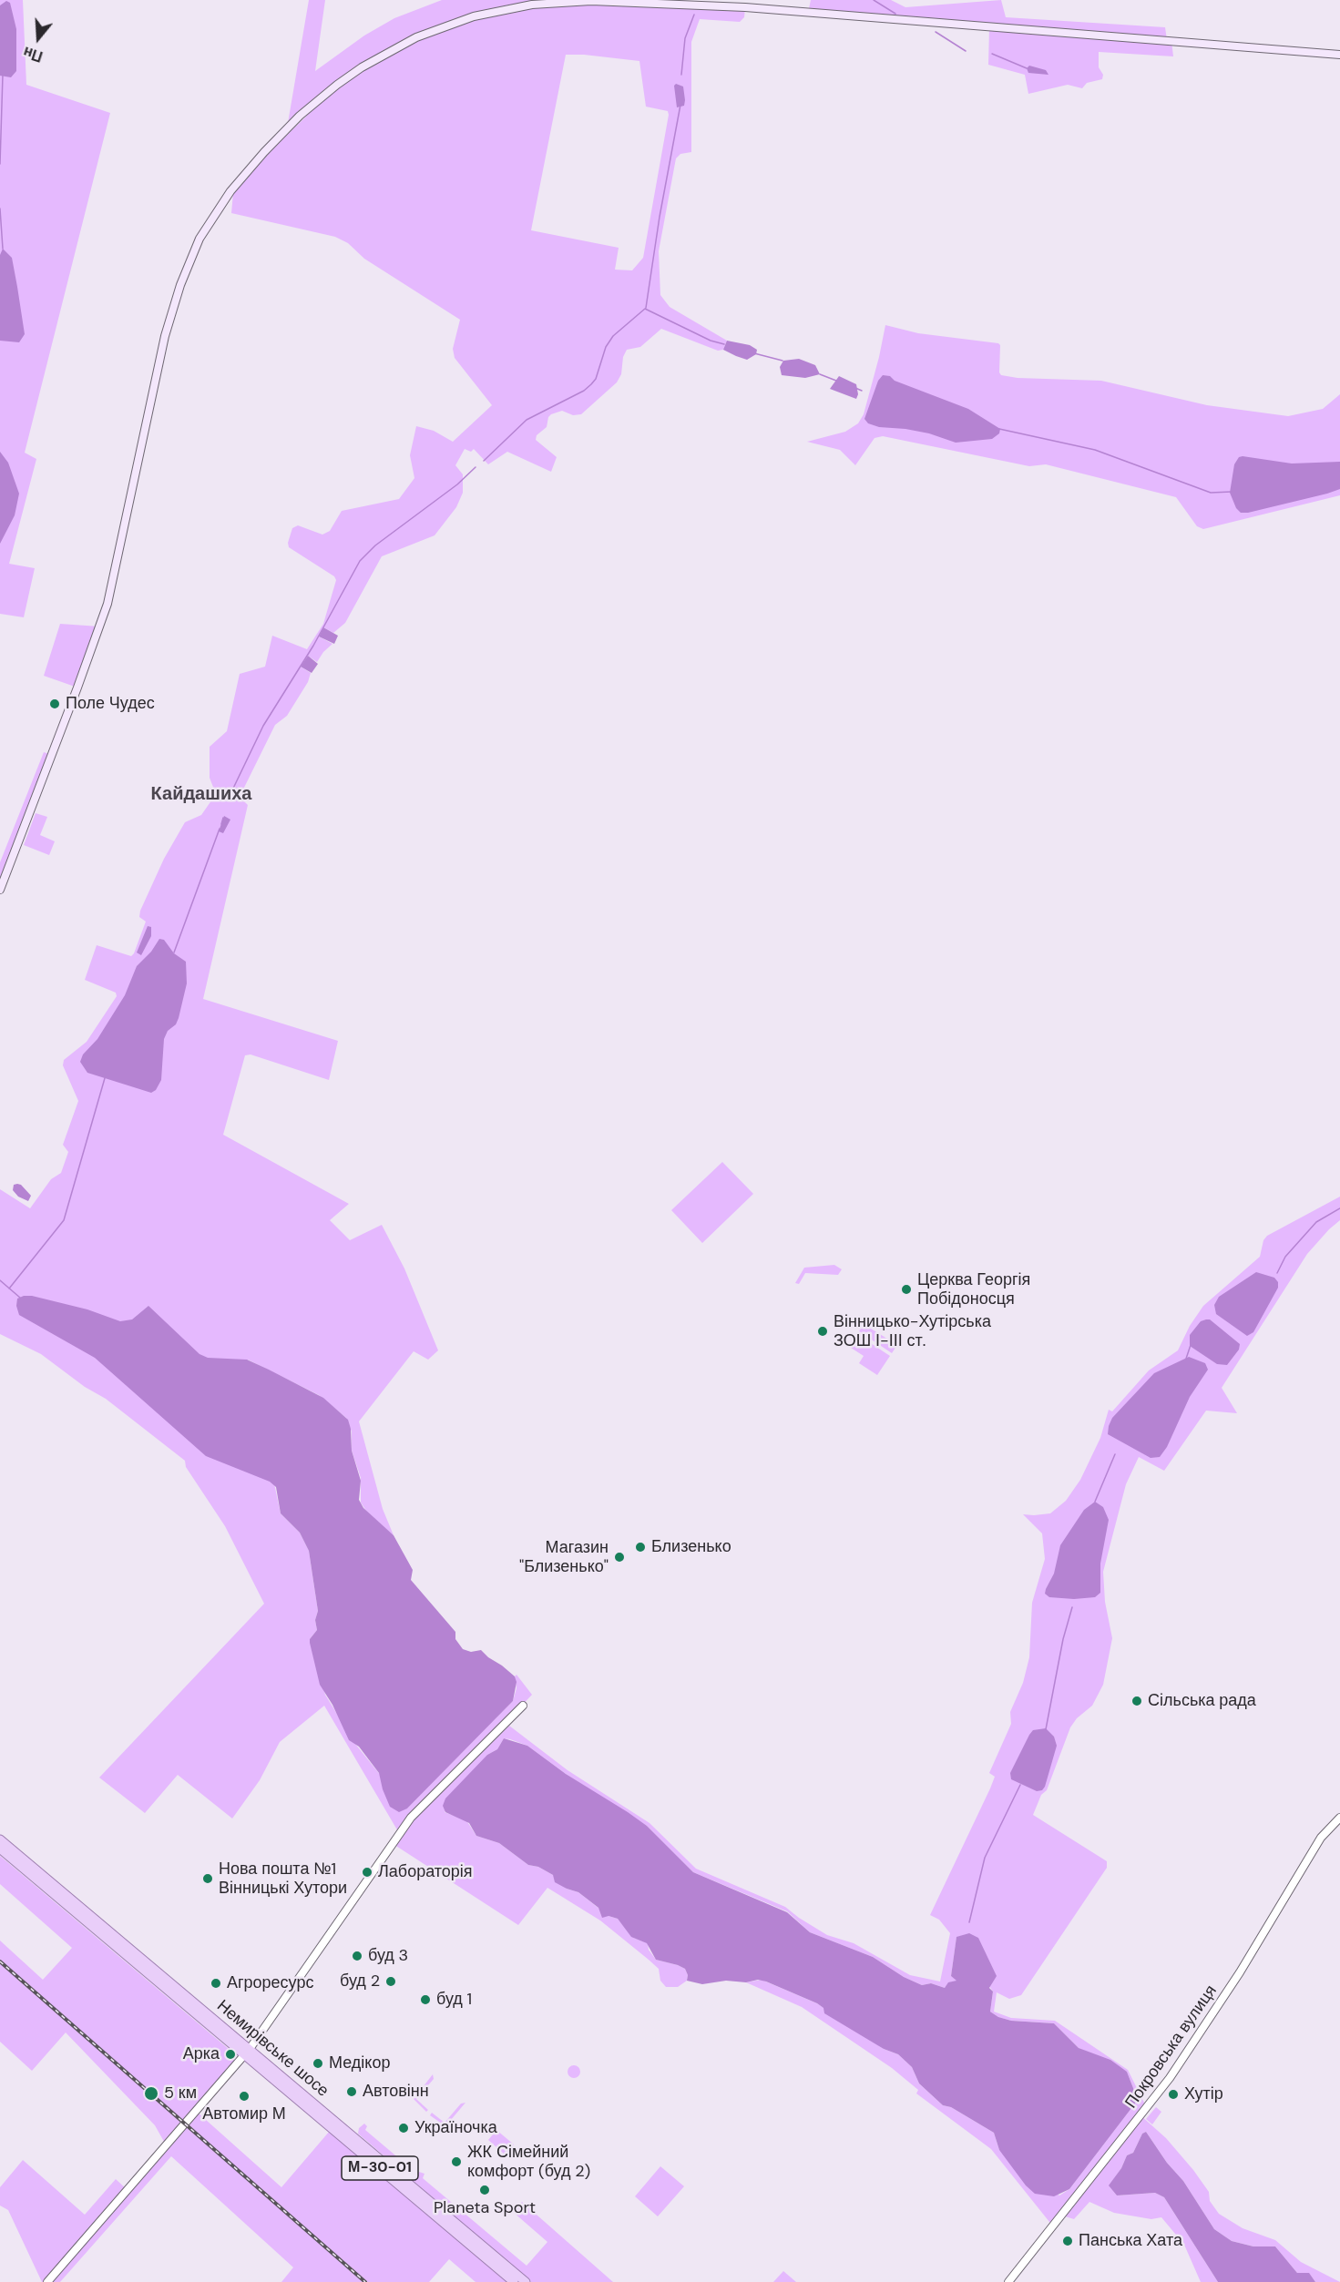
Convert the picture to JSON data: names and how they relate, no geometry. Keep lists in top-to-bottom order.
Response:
{
  "streets": {
    "main road": ["Немирівське шосе", "М-30-01"],
    "street": ["Покровська вулиця"]
  },
  "districts": ["Кайдашиха"],
  "places": [
    "Поле Чудес",
    "Церква Георгія Побідоносця",
    "Вінницько-Хутірська ЗОШ І-ІІІ ст.",
    "Близенько",
    "Магазин \"Близенько\"",
    "Сільська рада",
    "Лабораторія",
    "Нова пошта №1 Вінницькі Хутори",
    "буд 3",
    "буд 2",
    "Агроресурс",
    "буд 1",
    "Арка",
    "Медікор",
    "Автовінн",
    "5 км",
    "Хутір",
    "Автомир М",
    "Україночка",
    "ЖК Сімейний комфорт (буд 2)",
    "Planeta Sport",
    "Панська Хата"
  ],
  "north": "bottom"
}
